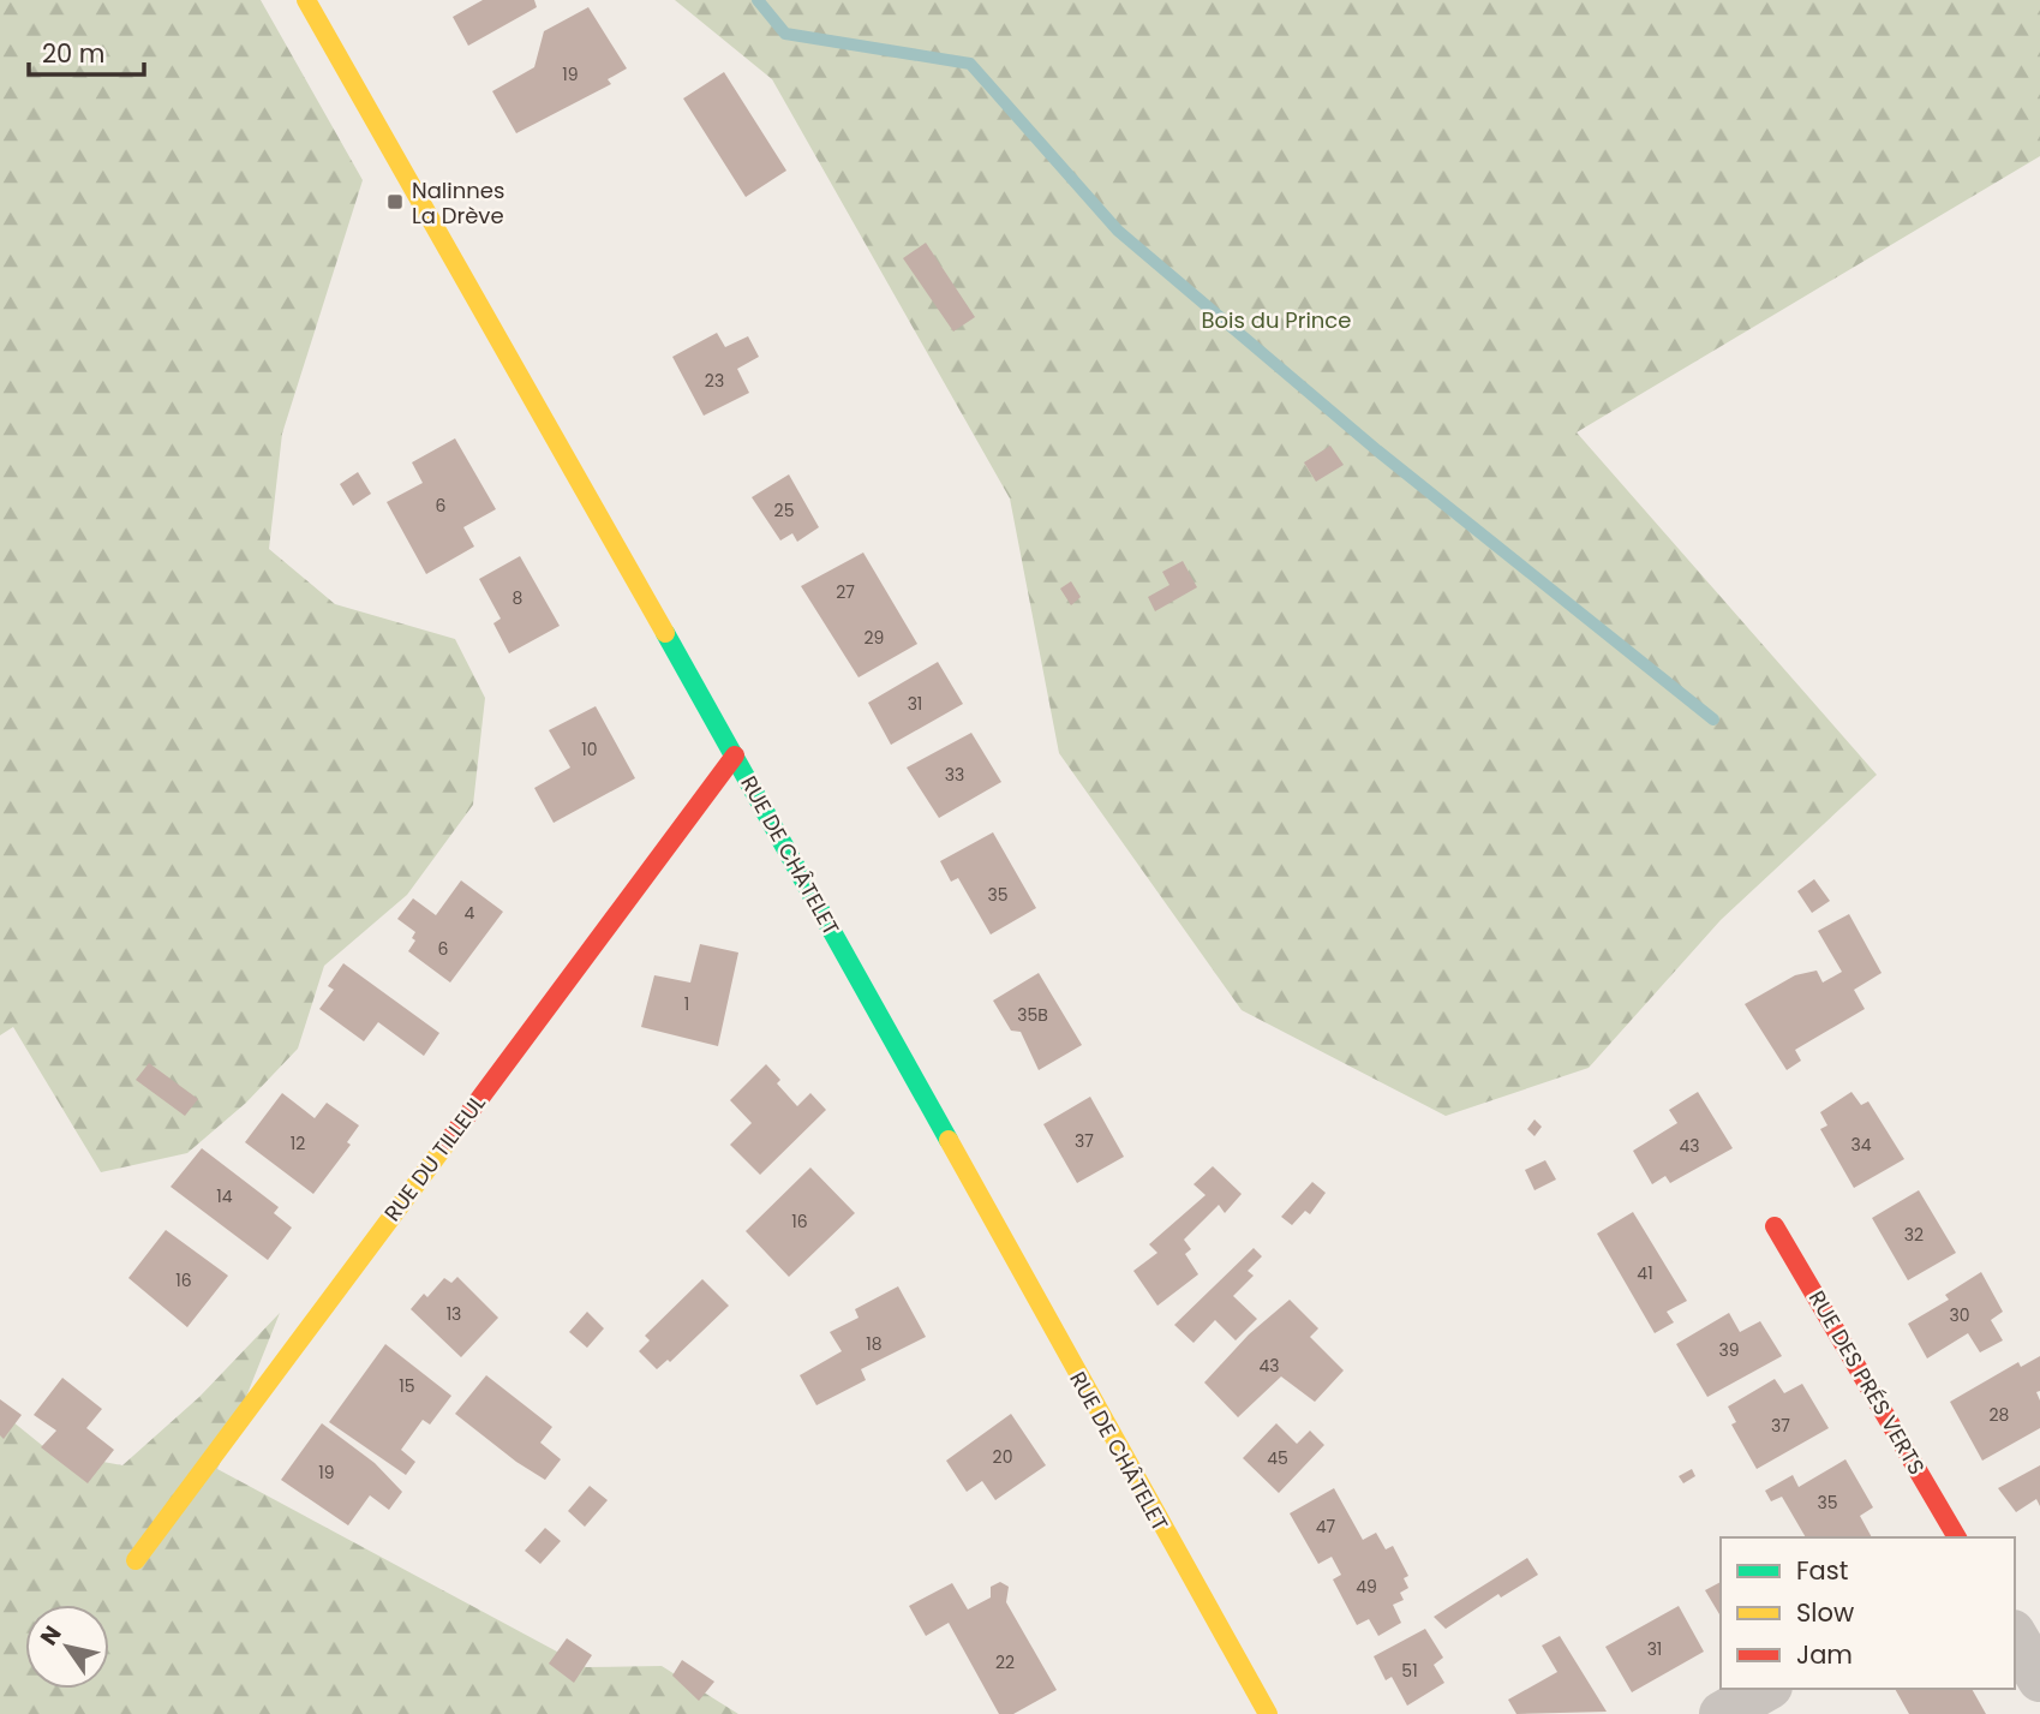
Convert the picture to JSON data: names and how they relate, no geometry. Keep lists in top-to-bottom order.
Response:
{
  "streets": {
    "street": ["RUE DE CHÂTELET", "RUE DU TILLEUL", "RUE DES PRÉS VERTS"]
  },
  "crossings": [
    ["RUE DE CHÂTELET", "RUE DU TILLEUL"]
  ],
  "parks": ["Bois du Prince"],
  "places": {
    "transit": ["Nalinnes La Drève"]
  },
  "house_numbers": [
    "19",
    "23",
    "6",
    "25",
    "27",
    "8",
    "29",
    "31",
    "10",
    "33",
    "35",
    "4",
    "6",
    "1",
    "35B",
    "37",
    "12",
    "34",
    "43",
    "14",
    "16",
    "32",
    "41",
    "16",
    "13",
    "30",
    "18",
    "39",
    "43",
    "15",
    "28",
    "37",
    "20",
    "45",
    "19",
    "35",
    "47",
    "49",
    "31",
    "22",
    "51"
  ],
  "legend": ["Fast", "Slow", "Jam"],
  "scale_bar": "20 m",
  "north": "top left"
}
